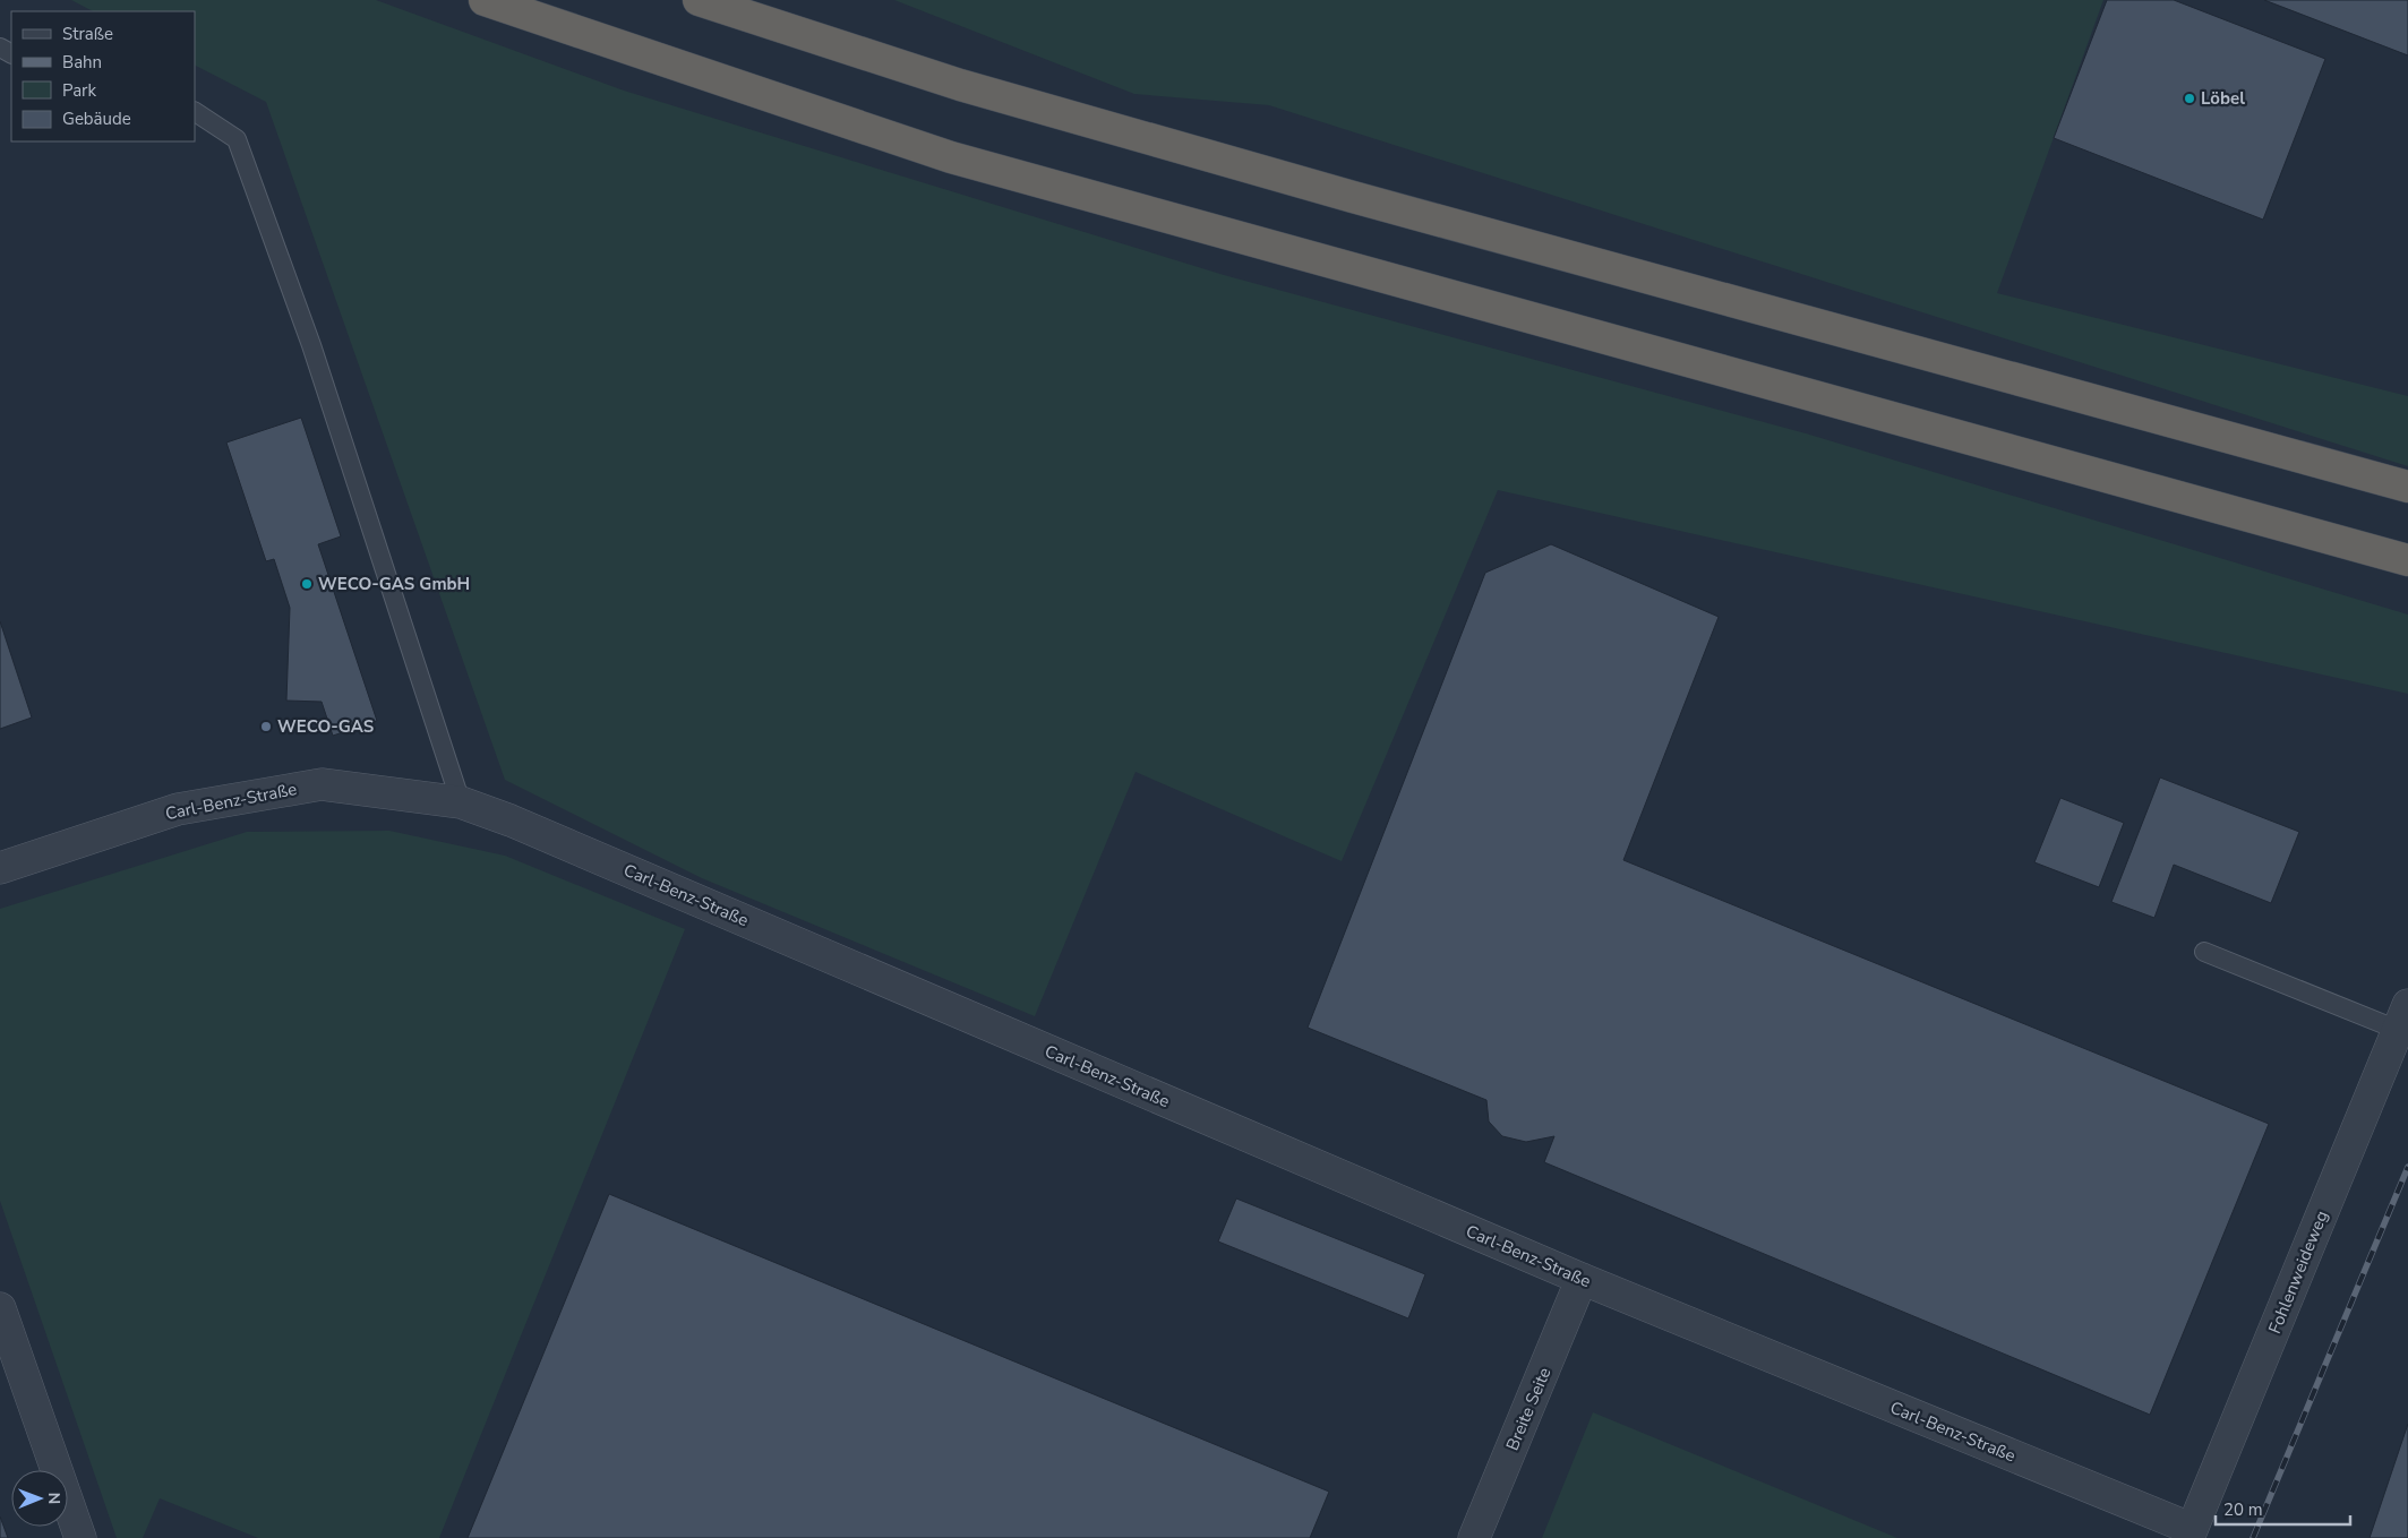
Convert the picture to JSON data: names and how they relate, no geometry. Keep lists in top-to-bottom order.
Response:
{
  "streets": {
    "street": ["Carl-Benz-Straße", "Fohlenweideweg", "Breite Seite"]
  },
  "crossings": [
    ["Carl-Benz-Straße", "Fohlenweideweg"],
    ["Carl-Benz-Straße", "Breite Seite"]
  ],
  "places": ["Löbel", "WECO-GAS GmbH", "WECO-GAS"],
  "legend": [
    "Straße",
    "Bahn",
    "Park",
    "Gebäude"
  ],
  "scale_bar": "20 m",
  "north": "right"
}
